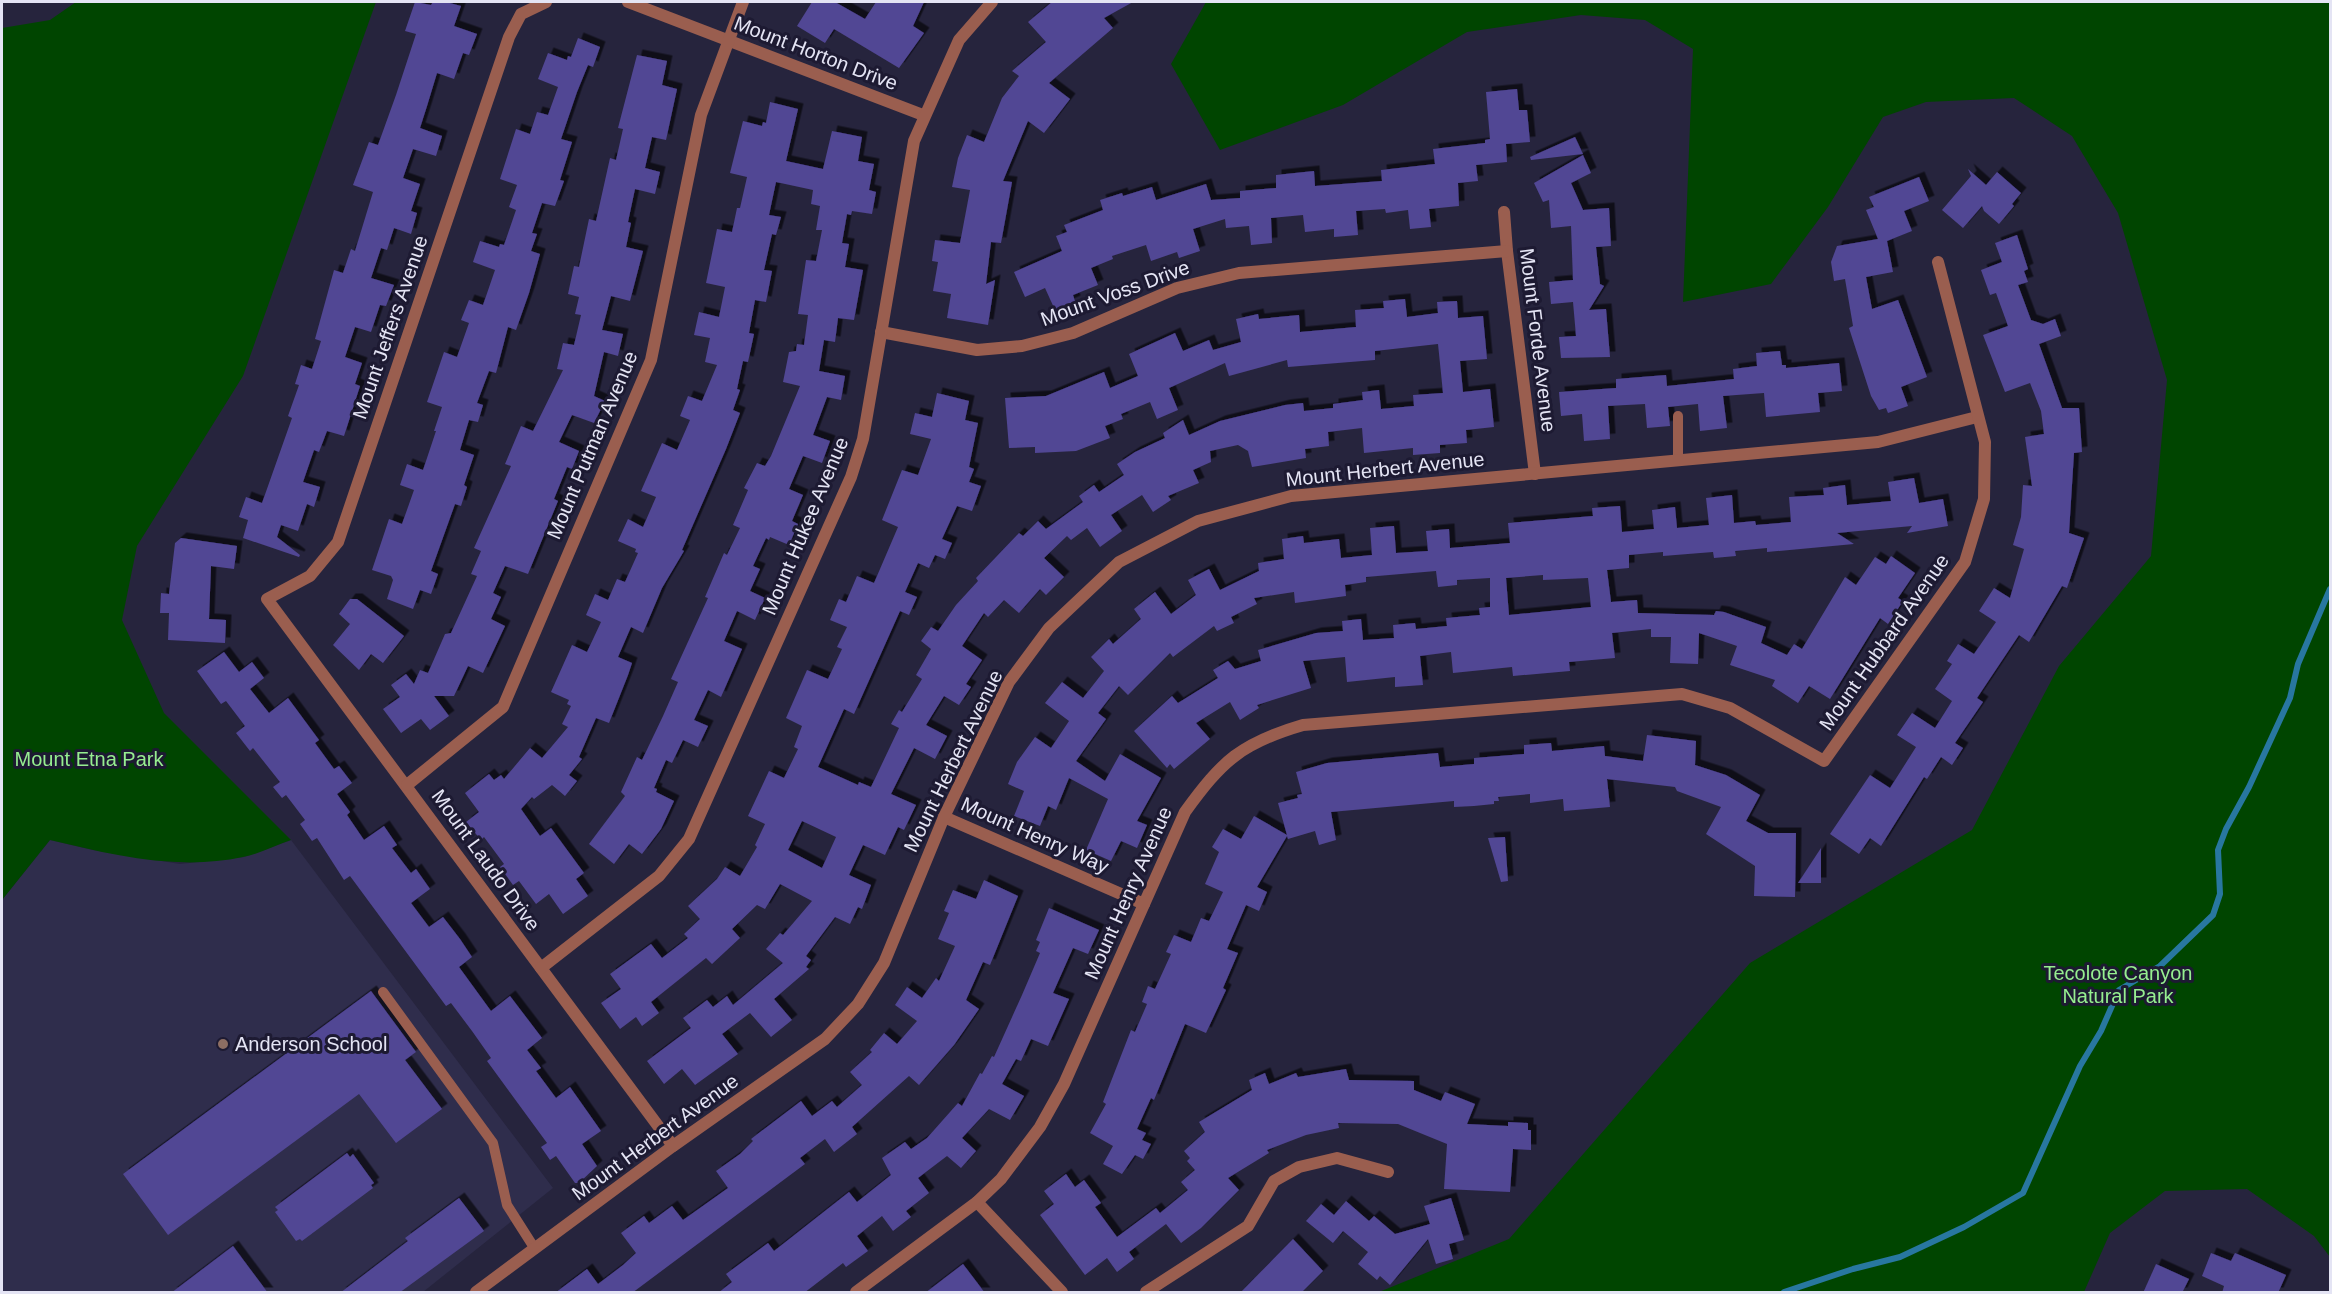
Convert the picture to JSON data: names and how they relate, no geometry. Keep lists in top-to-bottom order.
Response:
{
  "streets": {
    "street": [
      "Mount Horton Drive",
      "Mount Voss Drive",
      "Mount Jeffers Avenue",
      "Mount Forde Avenue",
      "Mount Putman Avenue",
      "Mount Herbert Avenue",
      "Mount Hukee Avenue",
      "Mount Hubbard Avenue",
      "Mount Henry Way",
      "Mount Laudo Drive",
      "Mount Henry Avenue"
    ]
  },
  "crossings": [
    ["Mount Horton Drive", "Mount Putman Avenue"],
    ["Mount Horton Drive", "Mount Hukee Avenue"],
    ["Mount Voss Drive", "Mount Forde Avenue"],
    ["Mount Voss Drive", "Mount Hukee Avenue"],
    ["Mount Jeffers Avenue", "Mount Laudo Drive"],
    ["Mount Forde Avenue", "Mount Herbert Avenue"],
    ["Mount Putman Avenue", "Mount Laudo Drive"],
    ["Mount Herbert Avenue", "Mount Hubbard Avenue"],
    ["Mount Herbert Avenue", "Mount Henry Way"],
    ["Mount Herbert Avenue", "Mount Laudo Drive"],
    ["Mount Hukee Avenue", "Mount Laudo Drive"],
    ["Mount Hubbard Avenue", "Mount Henry Avenue"],
    ["Mount Henry Way", "Mount Henry Avenue"]
  ],
  "parks": ["Mount Etna Park", "Tecolote Canyon Natural Park"],
  "places": ["Anderson School"]
}
